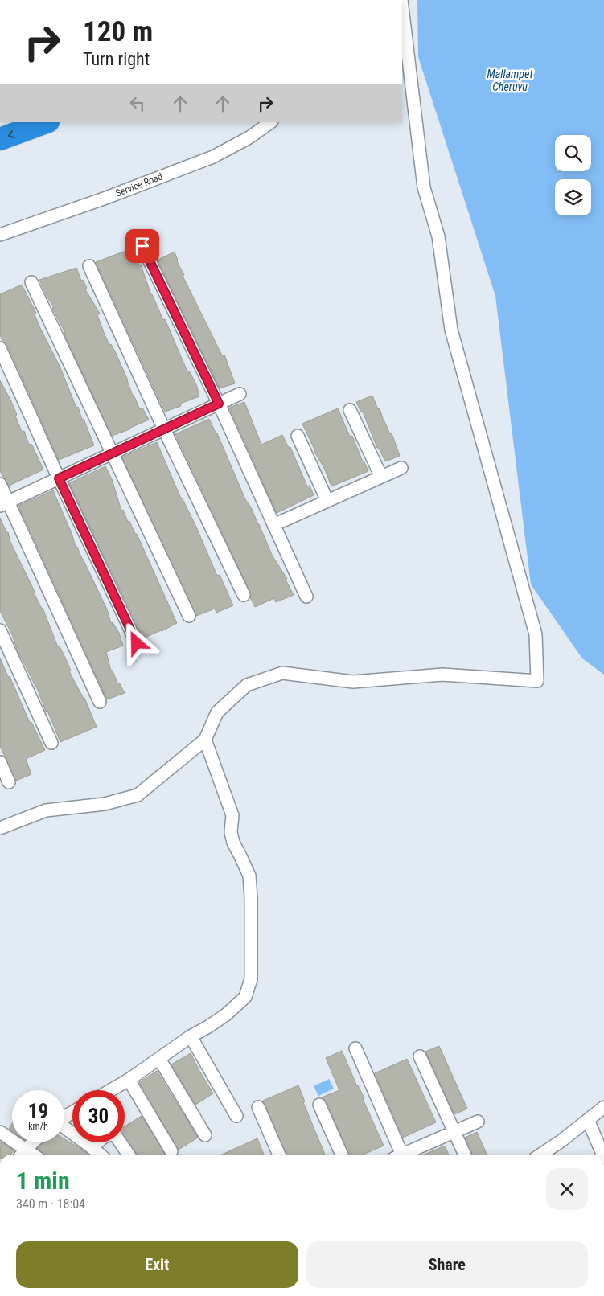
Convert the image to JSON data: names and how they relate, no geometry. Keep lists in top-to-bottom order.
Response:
{
  "streets": {
    "street": ["Service Road"]
  },
  "water": ["Mallampet Cheruvu"],
  "page": {
    "turn": ["120 m", "Turn right"],
    "speed": "19 km/h",
    "limit": "30",
    "heading": ["1 min", "340 m · 18:04"],
    "buttons": ["Exit", "Share"]
  }
}
